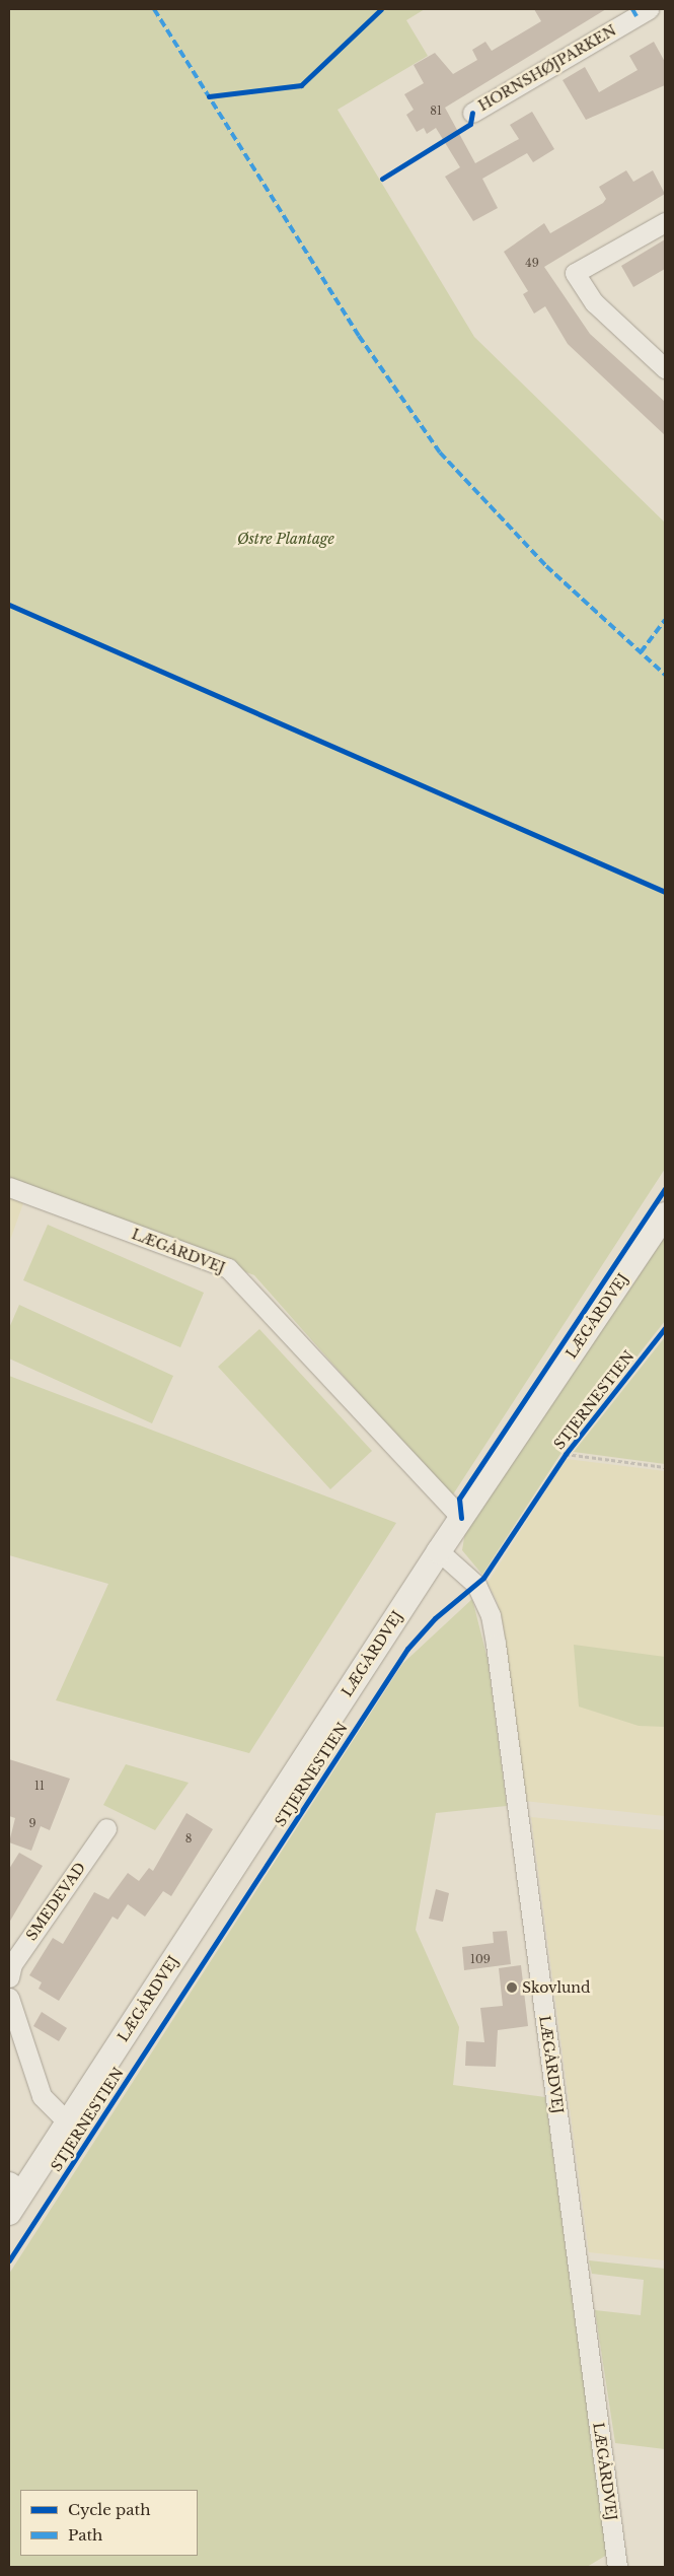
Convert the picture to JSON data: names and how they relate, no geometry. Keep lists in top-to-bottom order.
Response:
{
  "streets": {
    "street": ["HORNSHØJPARKEN", "LÆGÅRDVEJ", "SMEDEVAD"],
    "cycle path": ["STJERNESTIEN"]
  },
  "parks": ["Østre Plantage"],
  "places": ["Skovlund"],
  "house_numbers": [
    "81",
    "49",
    "11",
    "9",
    "8",
    "109"
  ],
  "legend": ["Cycle path", "Path"]
}
